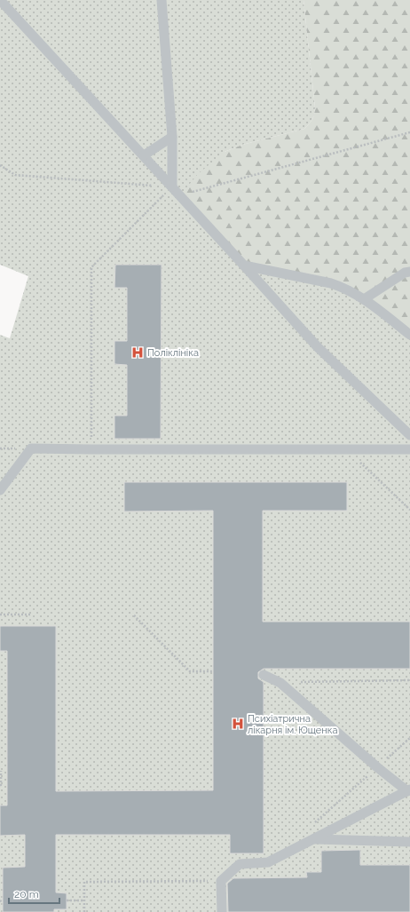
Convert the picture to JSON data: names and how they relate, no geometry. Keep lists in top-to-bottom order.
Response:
{
  "places": {
    "hospital": ["Поліклініка", "Психіатрична лікарня ім. Ющенка"]
  },
  "scale_bar": "20 m"
}
